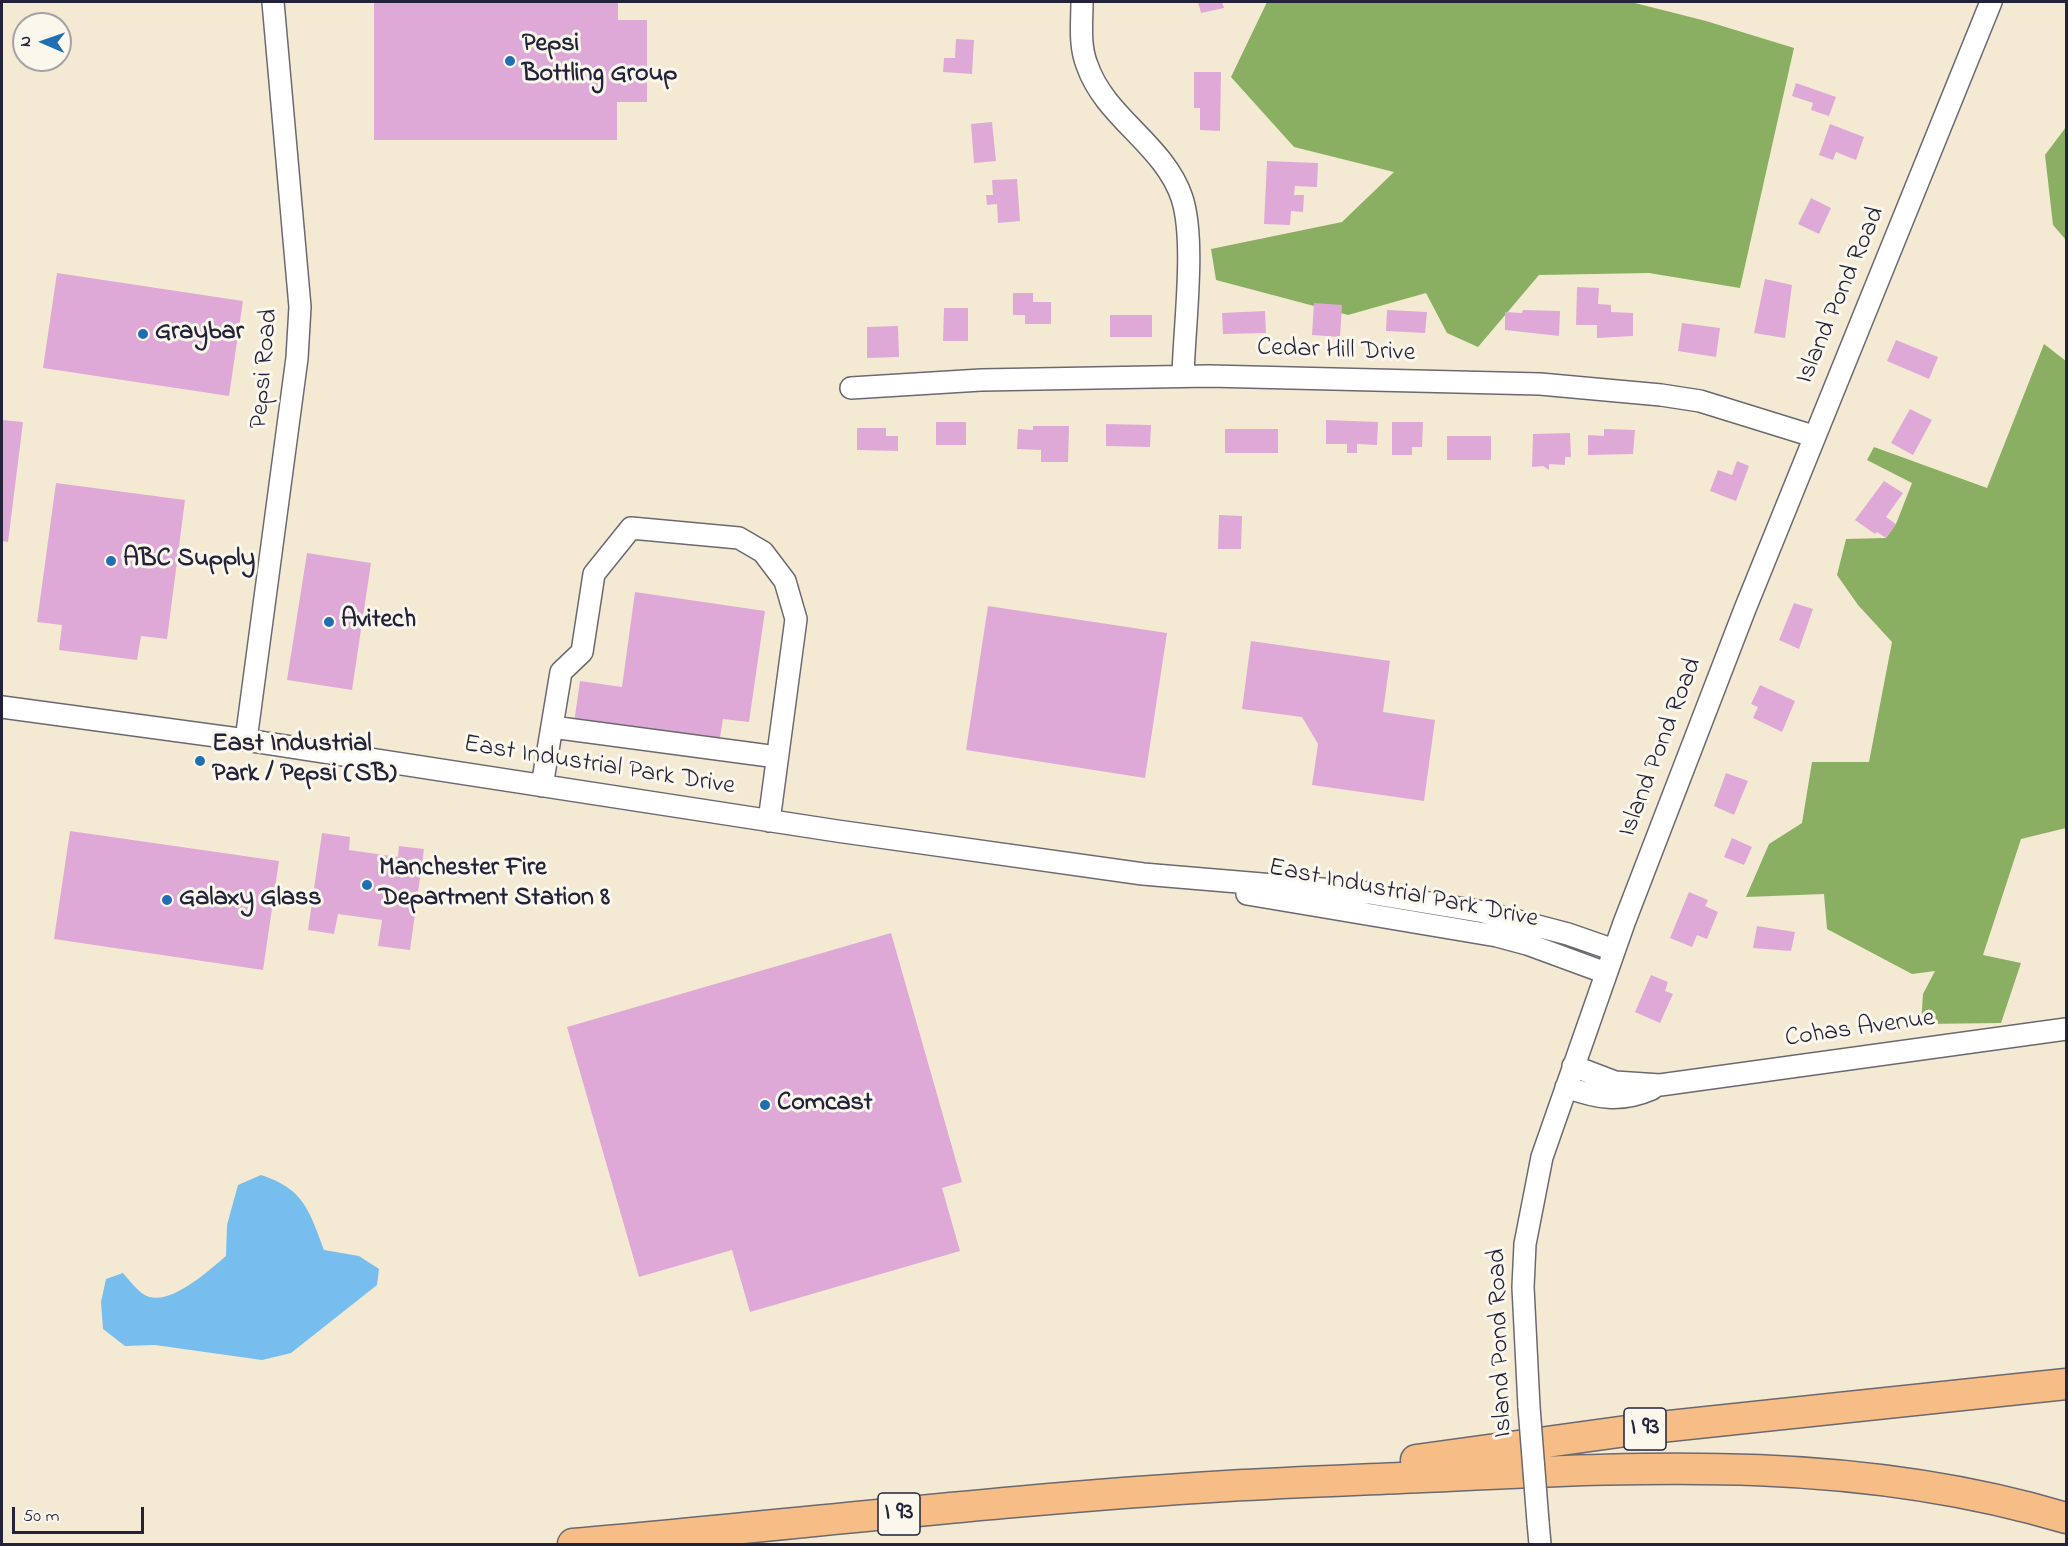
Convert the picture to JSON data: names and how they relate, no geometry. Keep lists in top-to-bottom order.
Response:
{
  "streets": {
    "highway": ["I 93"],
    "street": [
      "Island Pond Road",
      "Cedar Hill Drive",
      "Pepsi Road",
      "East Industrial Park Drive",
      "Cohas Avenue"
    ]
  },
  "crossings": [
    ["Island Pond Road", "Cedar Hill Drive"],
    ["Island Pond Road", "East Industrial Park Drive"],
    ["Island Pond Road", "Cohas Avenue"],
    ["Pepsi Road", "East Industrial Park Drive"]
  ],
  "places": [
    "Pepsi Bottling Group",
    "Graybar",
    "ABC Supply",
    "Avitech",
    "East Industrial Park / Pepsi (SB)",
    "Manchester Fire Department Station 8",
    "Galaxy Glass",
    "Comcast"
  ],
  "scale_bar": "50 m",
  "north": "left"
}
